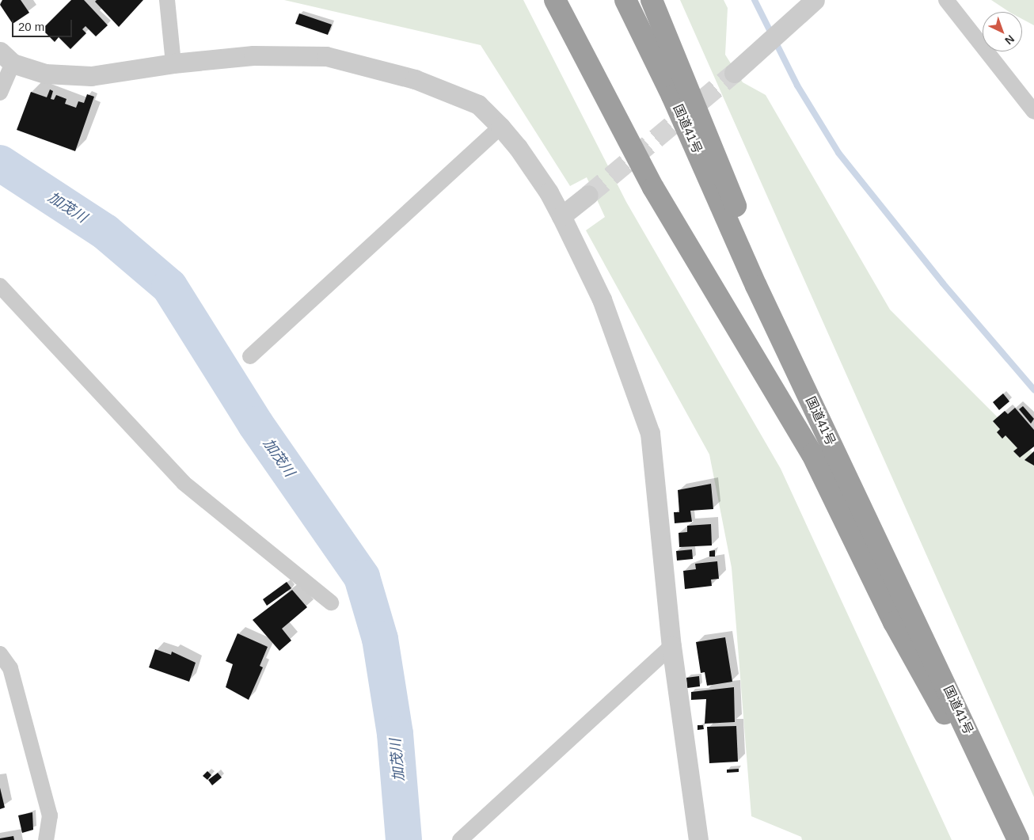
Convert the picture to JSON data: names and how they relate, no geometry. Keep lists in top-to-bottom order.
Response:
{
  "streets": {
    "highway": ["国道41号"]
  },
  "water": ["加茂川"],
  "scale_bar": "20 m",
  "north": "bottom right"
}
